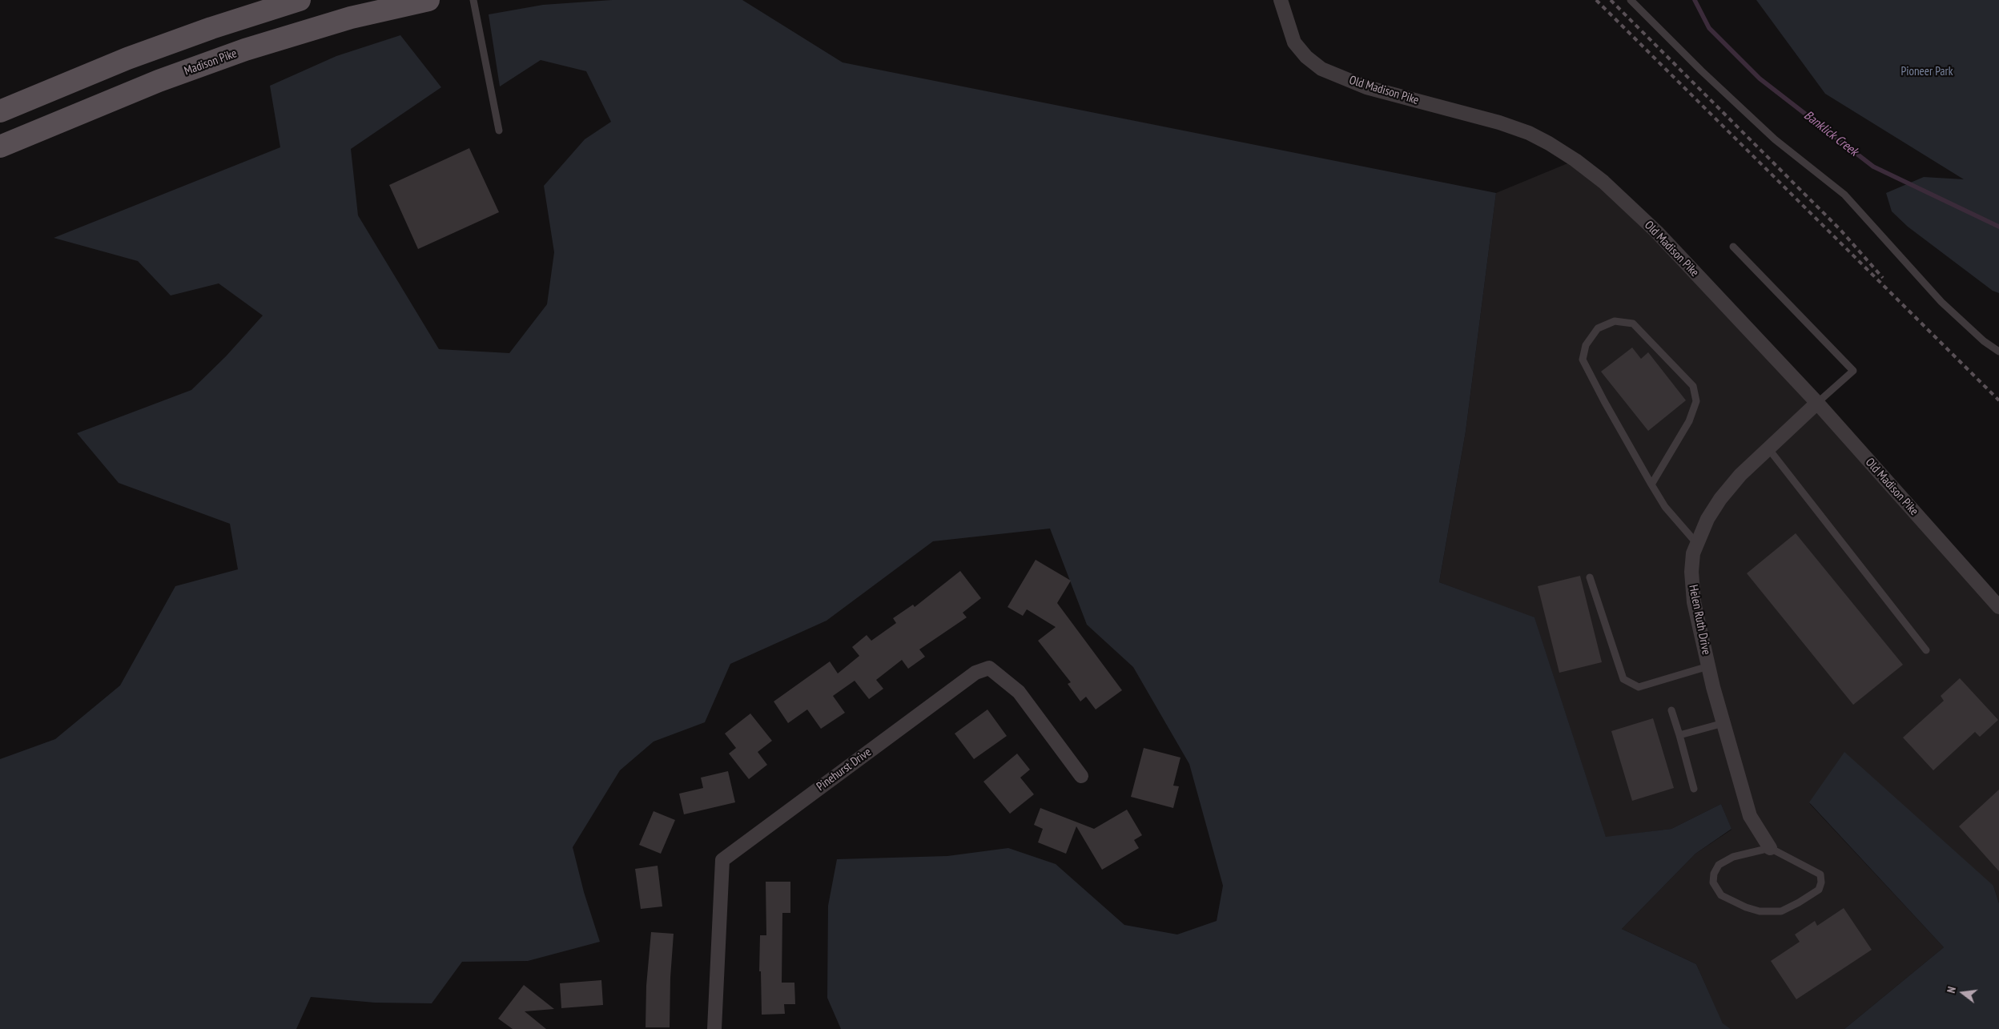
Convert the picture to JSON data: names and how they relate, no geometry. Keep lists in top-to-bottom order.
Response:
{
  "streets": {
    "main road": ["Madison Pike"],
    "street": ["Old Madison Pike", "Helen Ruth Drive", "Pinehurst Drive"]
  },
  "crossings": [
    ["Old Madison Pike", "Helen Ruth Drive"]
  ],
  "water": ["Banklick Creek"],
  "parks": ["Pioneer Park"],
  "north": "left"
}
